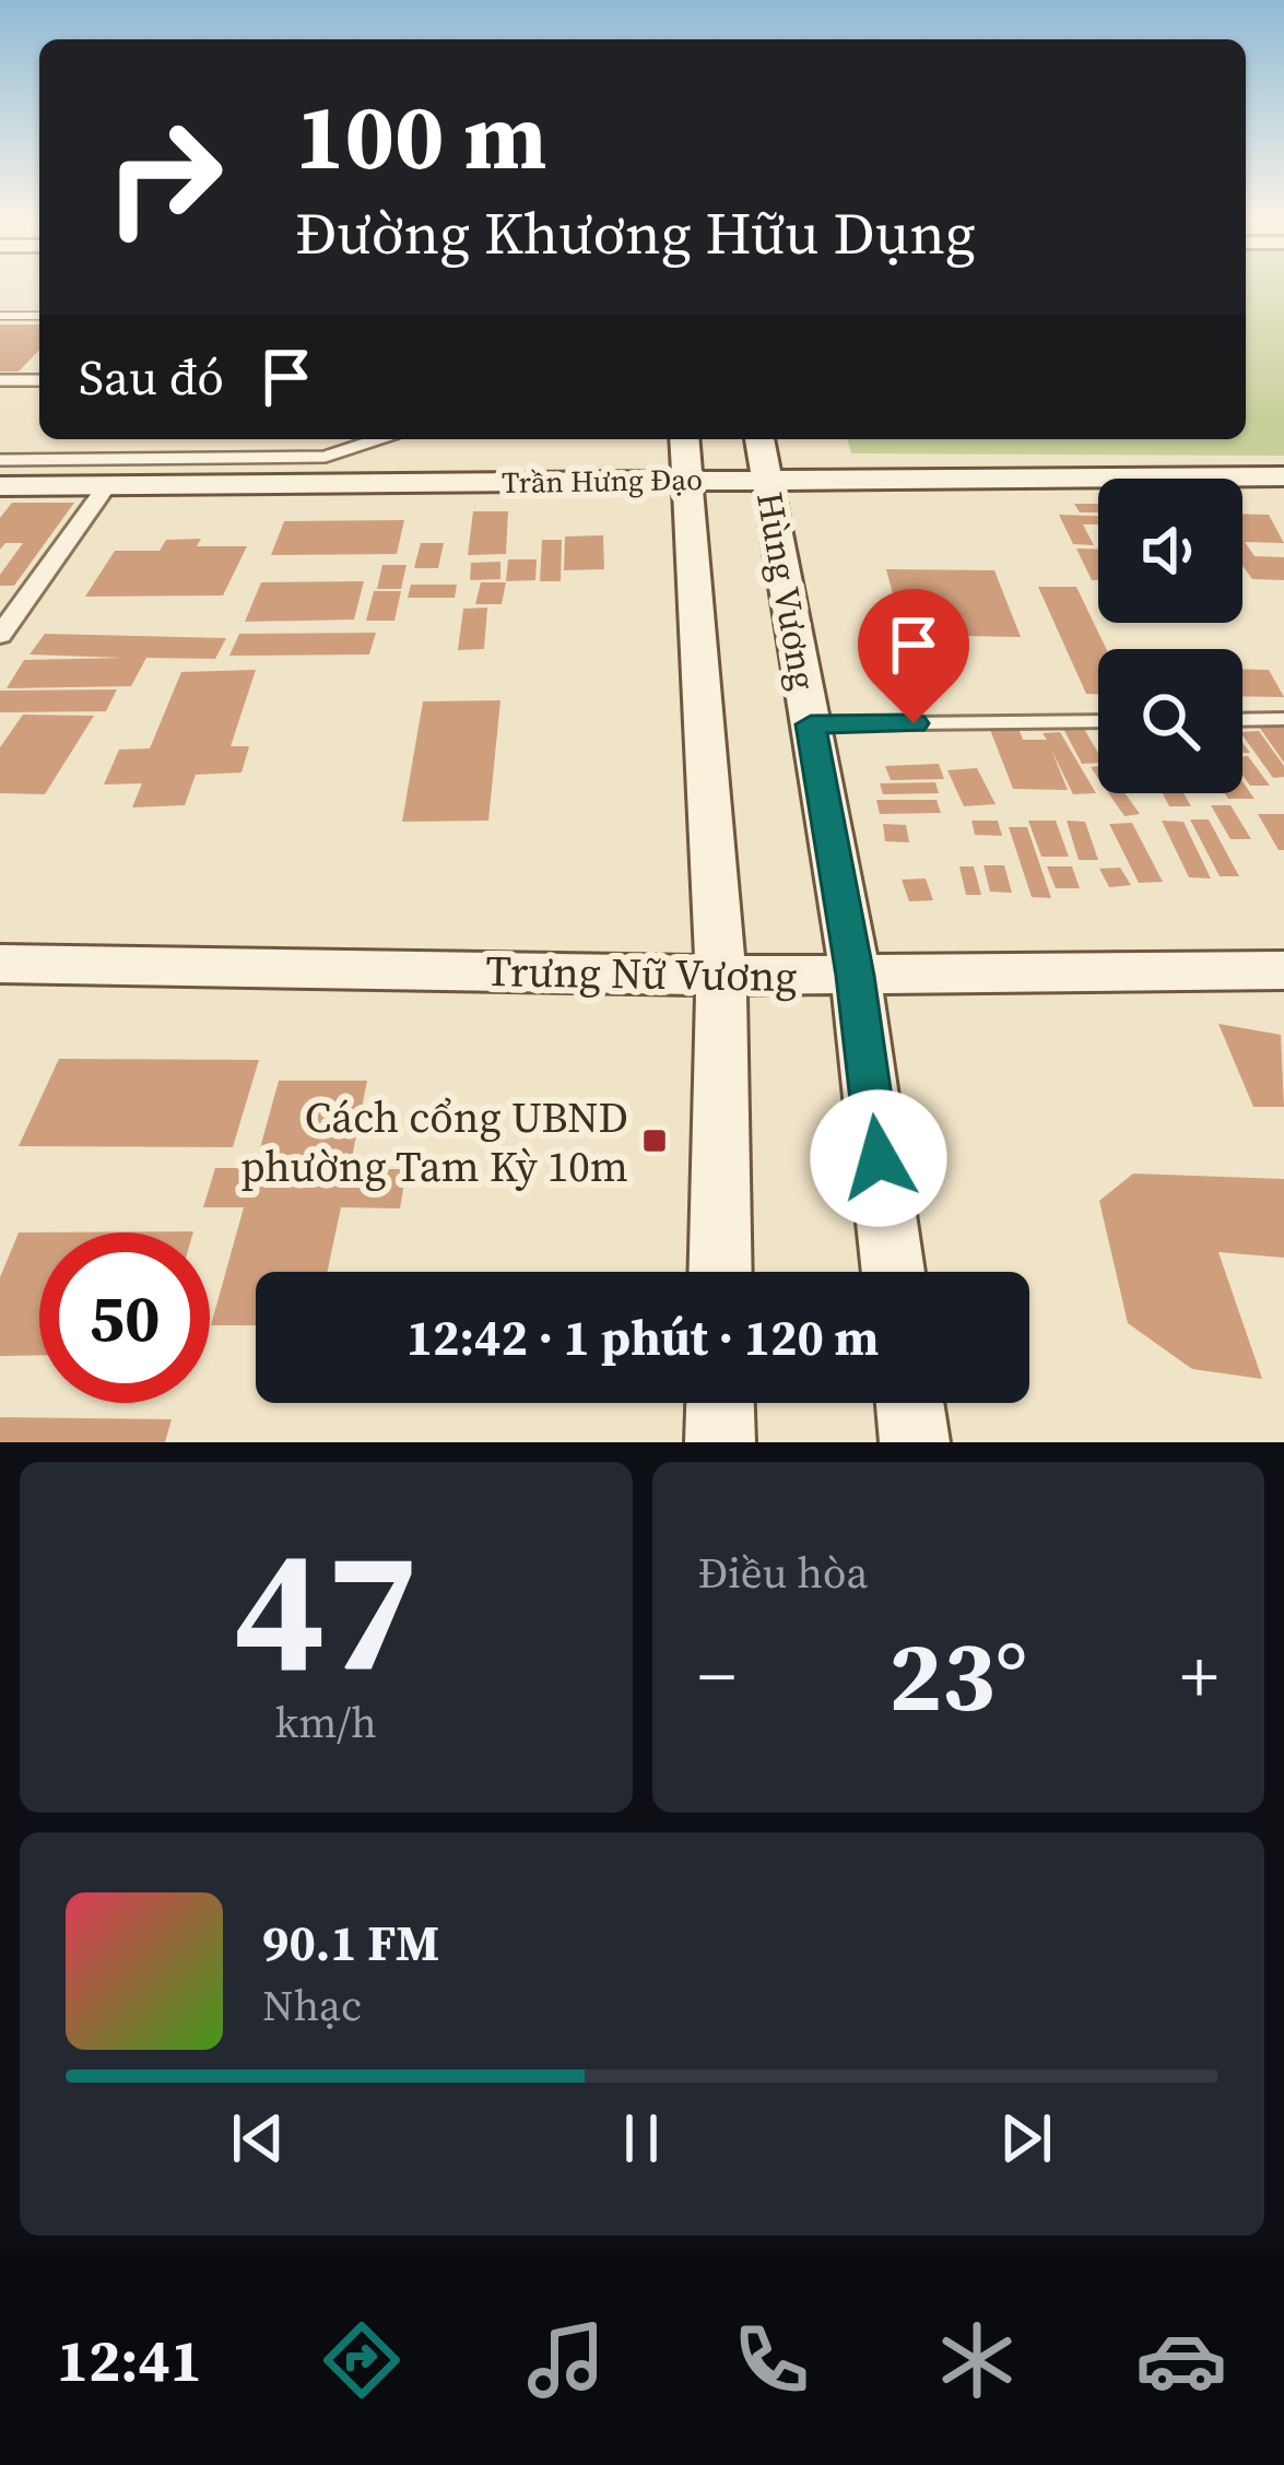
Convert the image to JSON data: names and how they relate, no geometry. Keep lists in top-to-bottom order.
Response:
{
  "streets": {
    "main road": ["Trần Hưng Đạo", "Hùng Vương", "Trưng Nữ Vương"]
  },
  "crossings": [
    ["Trần Hưng Đạo", "Hùng Vương"],
    ["Hùng Vương", "Trưng Nữ Vương"]
  ],
  "places": {
    "transit": ["Cách cổng UBND phường Tam Kỳ 10m"]
  },
  "page": {
    "turn": ["100 m", "Đường Khương Hữu Dụng"],
    "then": "Sau đó",
    "limit": "50",
    "trip": "12:42 · 1 phút · 120 m",
    "tile": [
      ["47", "km/h"],
      "Điều hòa"
    ],
    "heat": ["−", "23°", "+"],
    "song": ["90.1 FM", "Nhạc"],
    "tabs": "12:41"
  }
}
